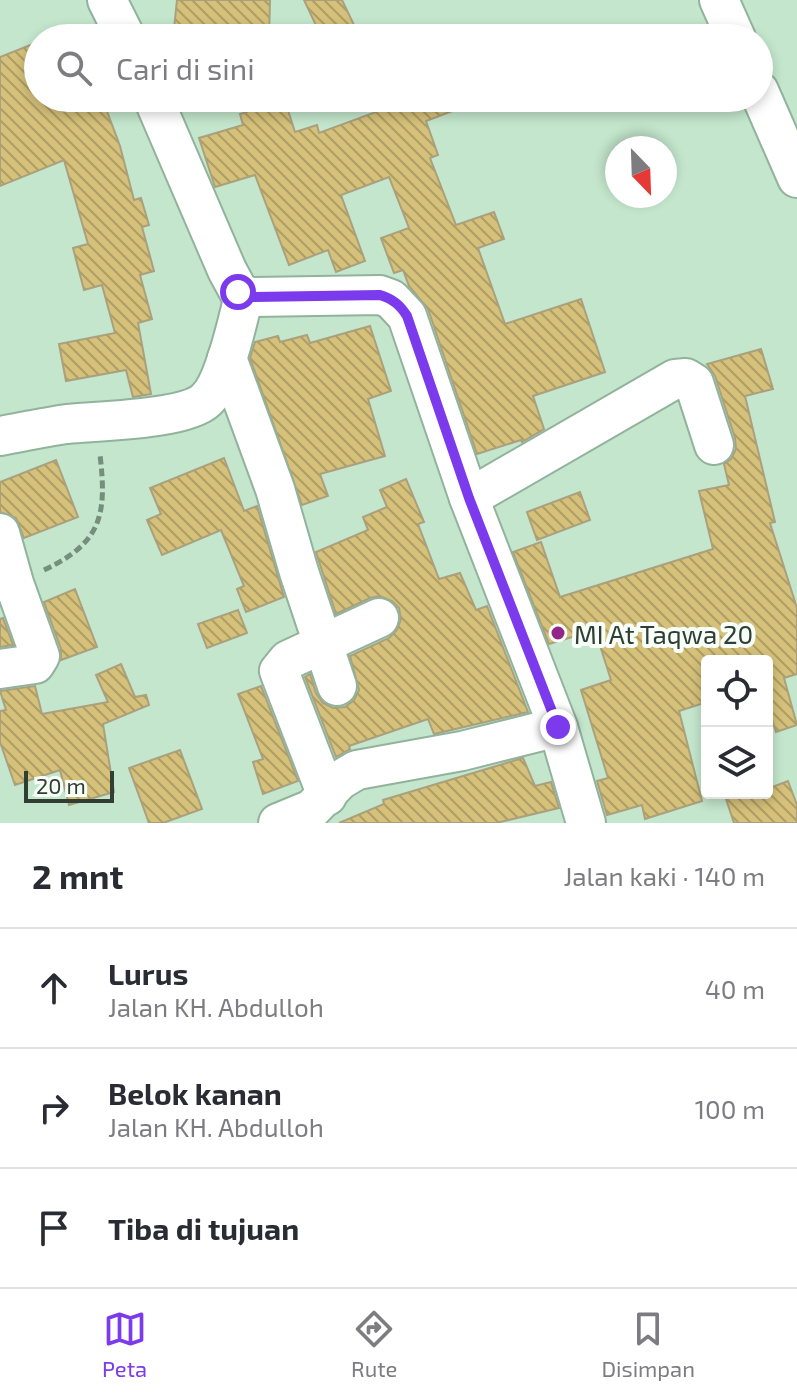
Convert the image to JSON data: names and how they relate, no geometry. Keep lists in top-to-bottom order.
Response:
{
  "places": ["MI At Taqwa 20"],
  "scale_bar": "20 m",
  "north": "bottom right",
  "page": {
    "search": "Cari di sini",
    "scale": "20 m",
    "heading": ["2 mnt", "Jalan kaki · 140 m"],
    "list": [
      ["Lurus", "Jalan KH. Abdulloh", "40 m"],
      ["Belok kanan", "Jalan KH. Abdulloh", "100 m"],
      "Tiba di tujuan"
    ],
    "nav": ["Peta", "Rute", "Disimpan"]
  }
}
